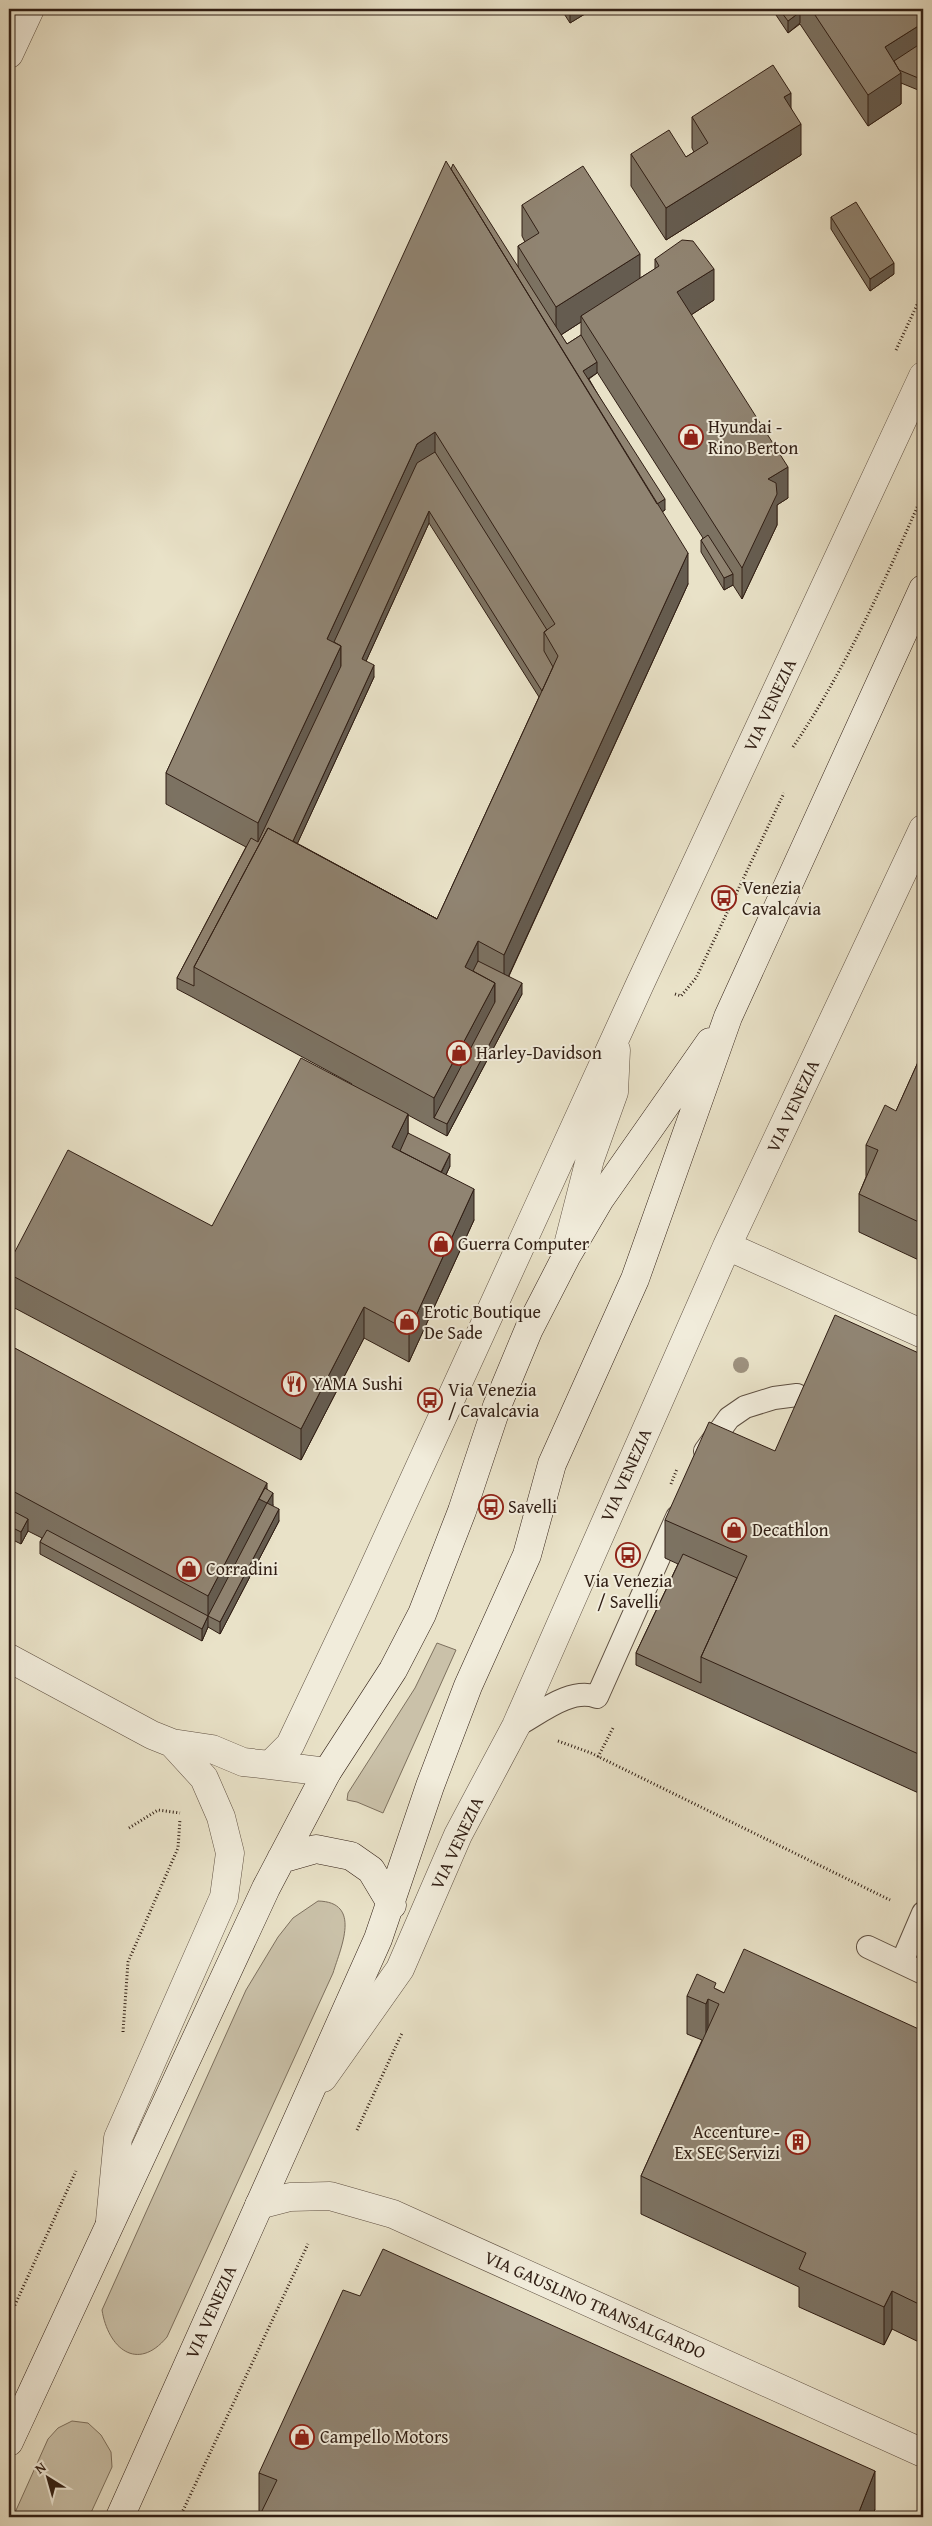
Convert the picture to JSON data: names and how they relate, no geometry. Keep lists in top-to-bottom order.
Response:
{
  "streets": {
    "street": ["VIA VENEZIA", "VIA GAUSLINO TRANSALGARDO"]
  },
  "crossings": [
    ["VIA VENEZIA", "VIA GAUSLINO TRANSALGARDO"]
  ],
  "places": {
    "shop": [
      "Hyundai - Rino Berton",
      "Harley-Davidson",
      "Guerra Computer",
      "Erotic Boutique De Sade",
      "Decathlon",
      "Corradini",
      "Campello Motors"
    ],
    "bus stop": [
      "Venezia Cavalcavia",
      "Via Venezia / Cavalcavia",
      "Savelli",
      "Via Venezia / Savelli"
    ],
    "restaurant": ["YAMA Sushi"],
    "building": ["Accenture - Ex SEC Servizi"]
  },
  "north": "top left"
}
